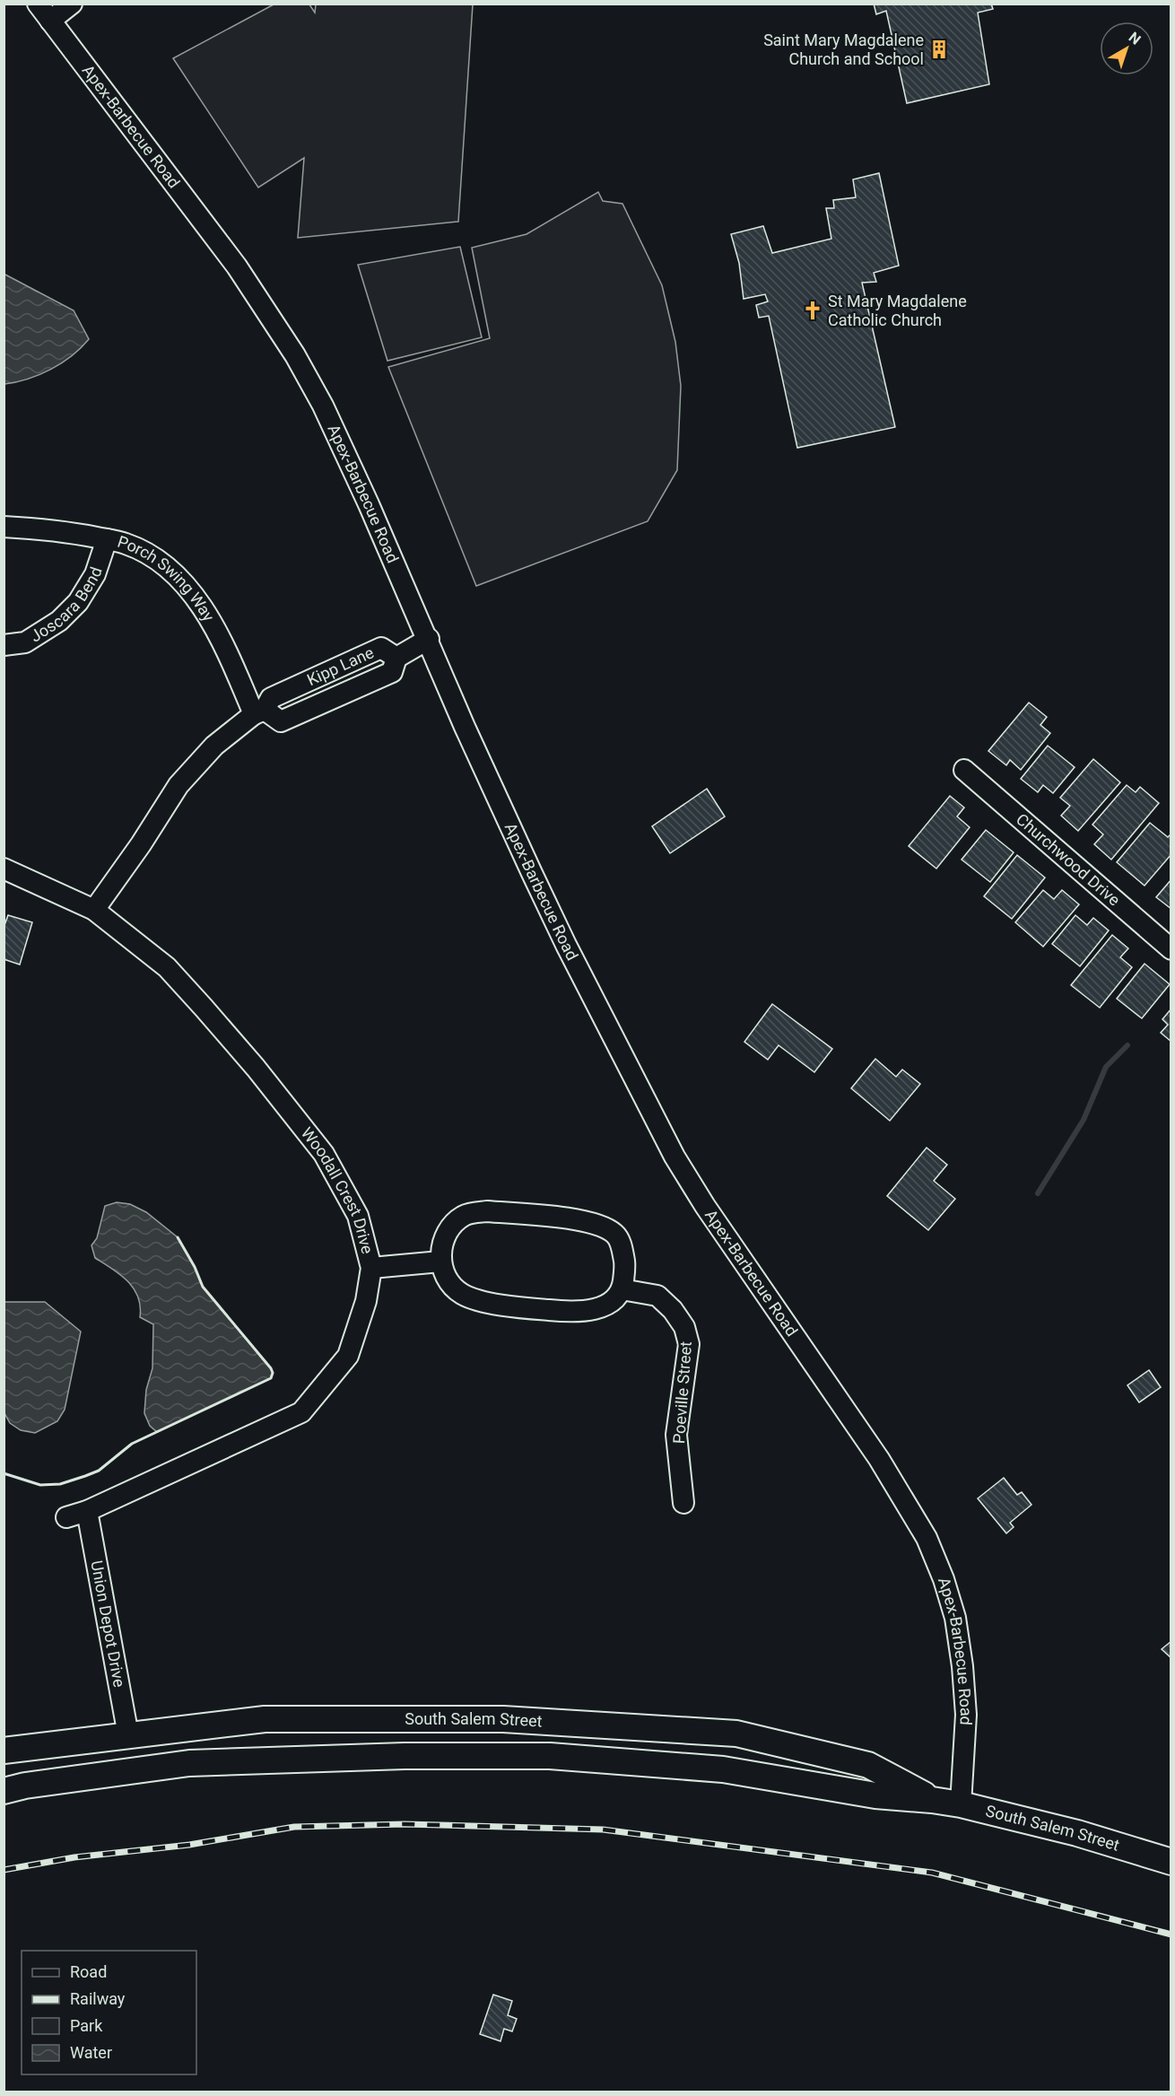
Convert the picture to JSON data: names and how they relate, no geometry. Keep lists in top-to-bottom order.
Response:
{
  "streets": {
    "main road": ["South Salem Street"],
    "street": [
      "Apex-Barbecue Road",
      "Porch Swing Way",
      "Joscara Bend",
      "Kipp Lane",
      "Churchwood Drive",
      "Woodall Crest Drive",
      "Poeville Street",
      "Union Depot Drive"
    ]
  },
  "crossings": [
    ["Apex-Barbecue Road", "South Salem Street"],
    ["Porch Swing Way", "Joscara Bend"],
    ["Porch Swing Way", "Kipp Lane"],
    ["Kipp Lane", "Woodall Crest Drive"],
    ["Woodall Crest Drive", "Union Depot Drive"],
    ["Union Depot Drive", "South Salem Street"]
  ],
  "places": {
    "building": ["Saint Mary Magdalene Church and School"],
    "church": ["St Mary Magdalene Catholic Church"]
  },
  "legend": [
    "Road",
    "Railway",
    "Park",
    "Water"
  ],
  "north": "top right"
}
